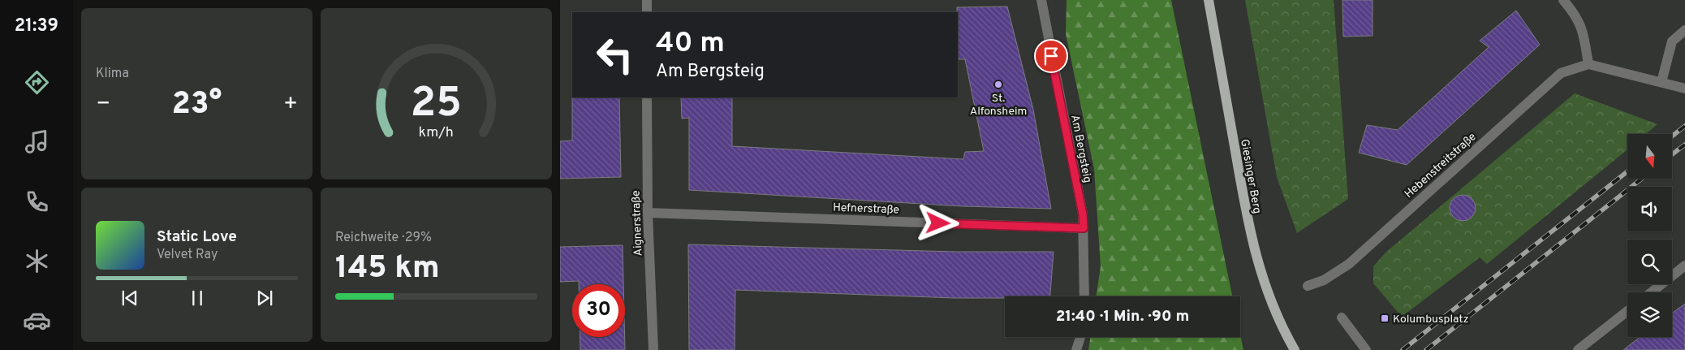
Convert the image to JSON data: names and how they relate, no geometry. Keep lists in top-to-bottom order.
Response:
{
  "streets": {
    "main road": ["Giesinger Berg"],
    "street": [
      "Am Bergsteig",
      "Hebenstreitstraße",
      "Hefnerstraße",
      "Aignerstraße"
    ]
  },
  "crossings": [
    ["Am Bergsteig", "Hefnerstraße"],
    ["Hefnerstraße", "Aignerstraße"]
  ],
  "places": {
    "other": ["St. Alfonsheim"],
    "transit": ["Kolumbusplatz"]
  },
  "north": "bottom",
  "page": {
    "tabs": "21:39",
    "tile": [
      "Klima",
      ["Reichweite · 29%", "145 km"]
    ],
    "turn": ["40 m", "Am Bergsteig"],
    "heat": ["−", "23°", "+"],
    "song": ["Static Love", "Velvet Ray"],
    "limit": "30",
    "trip": "21:40 · 1 Min. · 90 m",
    "gauge": ["25", "km/h"]
  }
}
